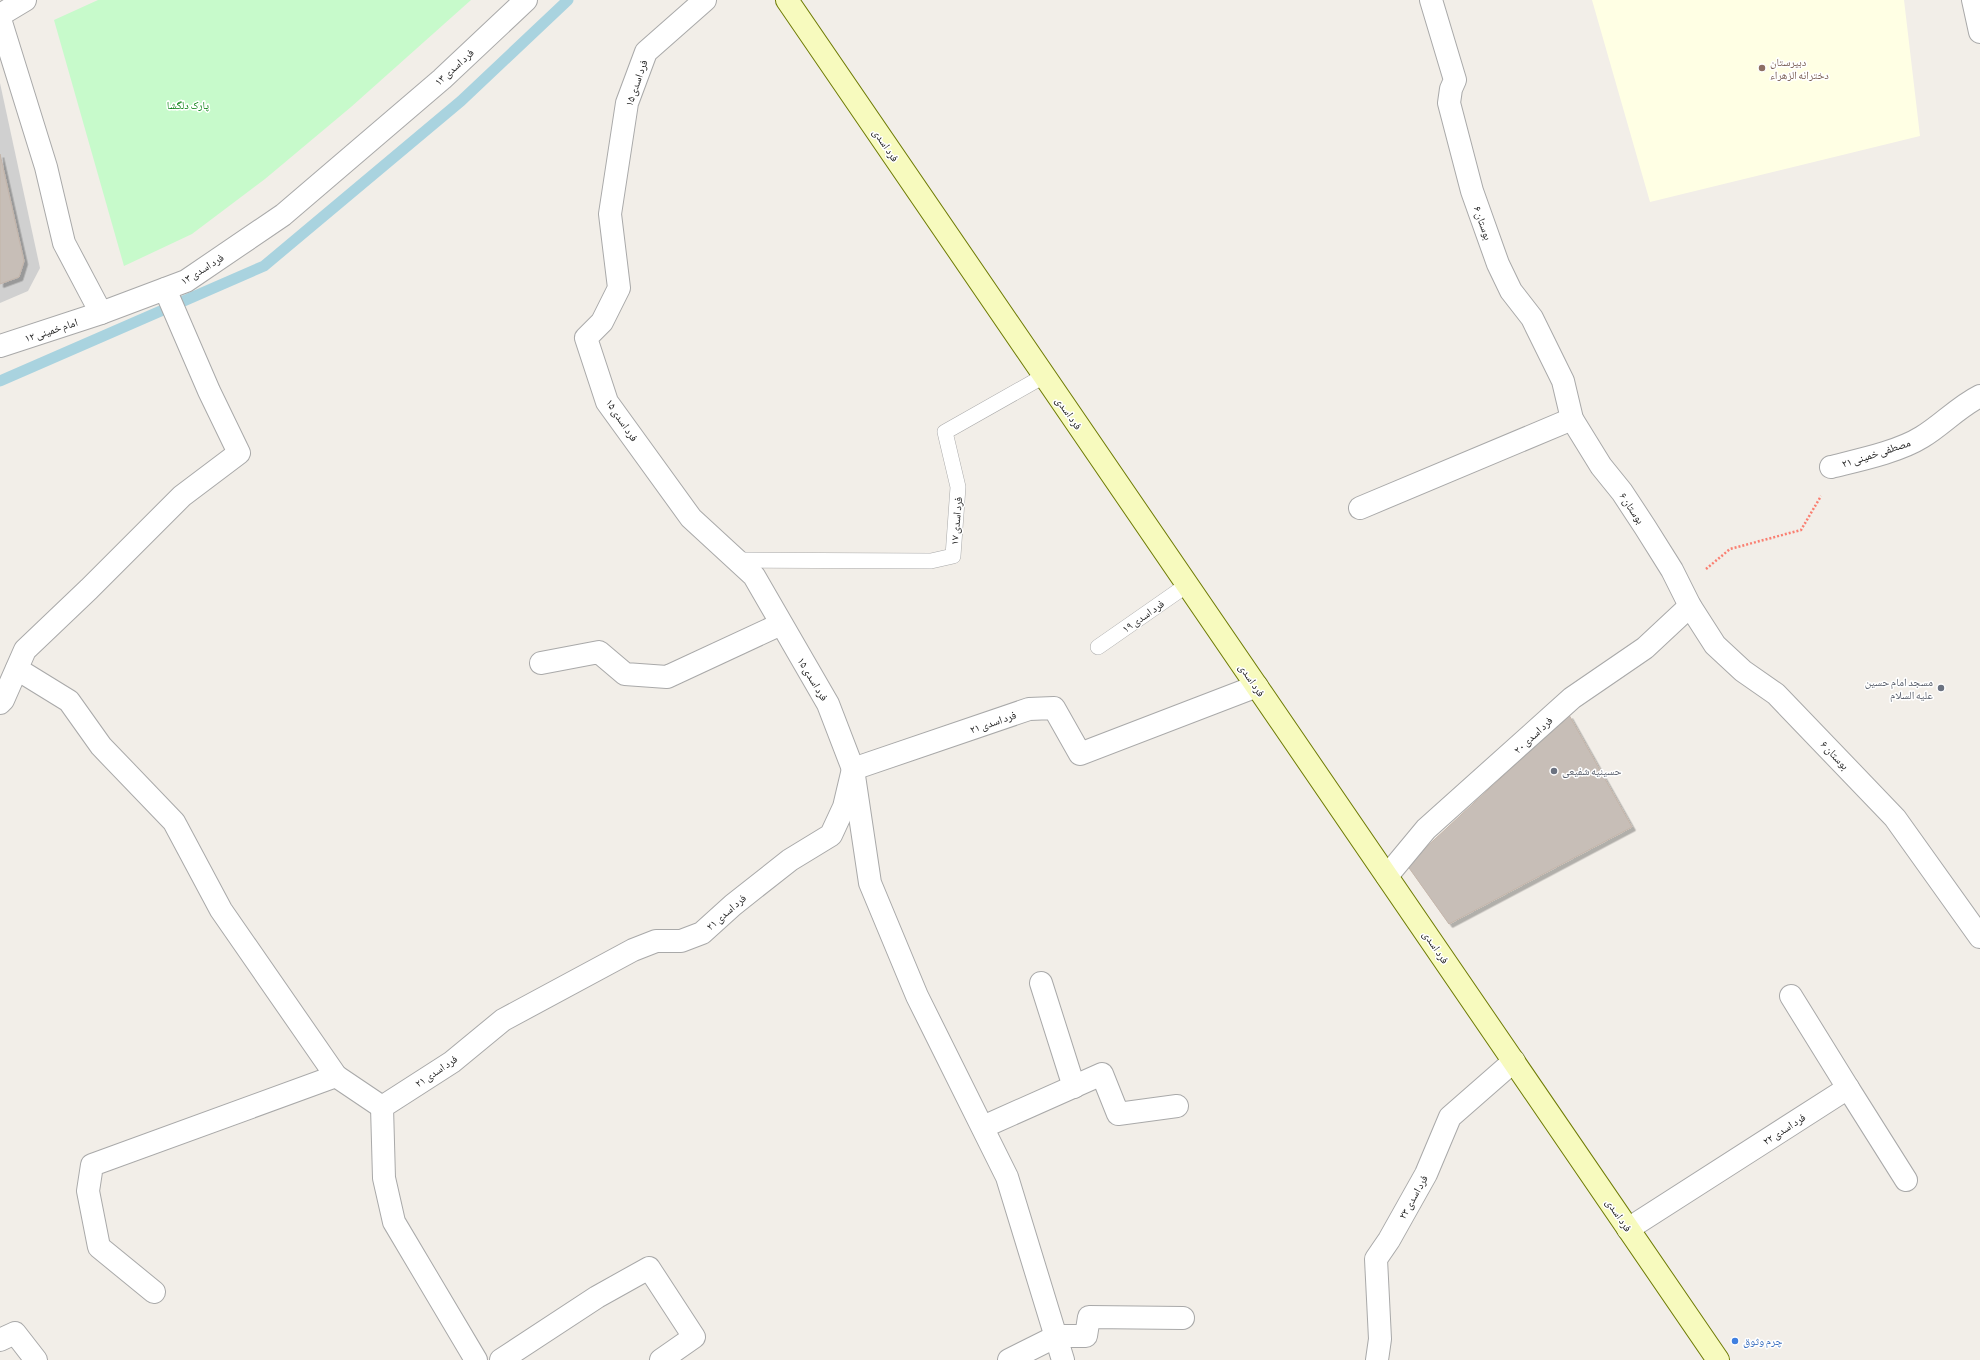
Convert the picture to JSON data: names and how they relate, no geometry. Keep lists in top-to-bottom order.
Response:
{
  "streets": {
    "main road": ["فرد اسدی"],
    "street": [
      "فرد اسدی ۱۳",
      "فرد اسدی ۱۵",
      "بوستان ۶",
      "امام خمینی ۱۲",
      "مصطفی خمینی ۲۱",
      "فرد اسدی ۲۱",
      "فرد اسدی ۲۰",
      "فرد اسدی ۲۲",
      "فرد اسدی ۲۳"
    ],
    "lane": ["فرد اسدی ۱۷", "فرد اسدی ۱۹"]
  },
  "crossings": [
    ["فرد اسدی ۱۳", "امام خمینی ۱۲"],
    ["فرد اسدی ۱۵", "فرد اسدی ۱۷"],
    ["فرد اسدی ۱۵", "فرد اسدی ۲۱"],
    ["فرد اسدی", "فرد اسدی ۱۷"],
    ["فرد اسدی", "فرد اسدی ۱۹"],
    ["فرد اسدی", "فرد اسدی ۲۱"],
    ["فرد اسدی", "فرد اسدی ۲۰"],
    ["فرد اسدی", "فرد اسدی ۲۲"],
    ["فرد اسدی", "فرد اسدی ۲۳"],
    ["بوستان ۶", "مصطفی خمینی ۲۱"],
    ["بوستان ۶", "فرد اسدی ۲۰"],
    ["مصطفی خمینی ۲۱", "فرد اسدی ۲۰"]
  ],
  "parks": ["پارک دلگشا"],
  "places": [
    "دبیرستان دخترانه الزهراء",
    "مسجد امام حسین علیه السلام",
    "حسینیه شفیعی",
    "چرم وثوق"
  ]
}
